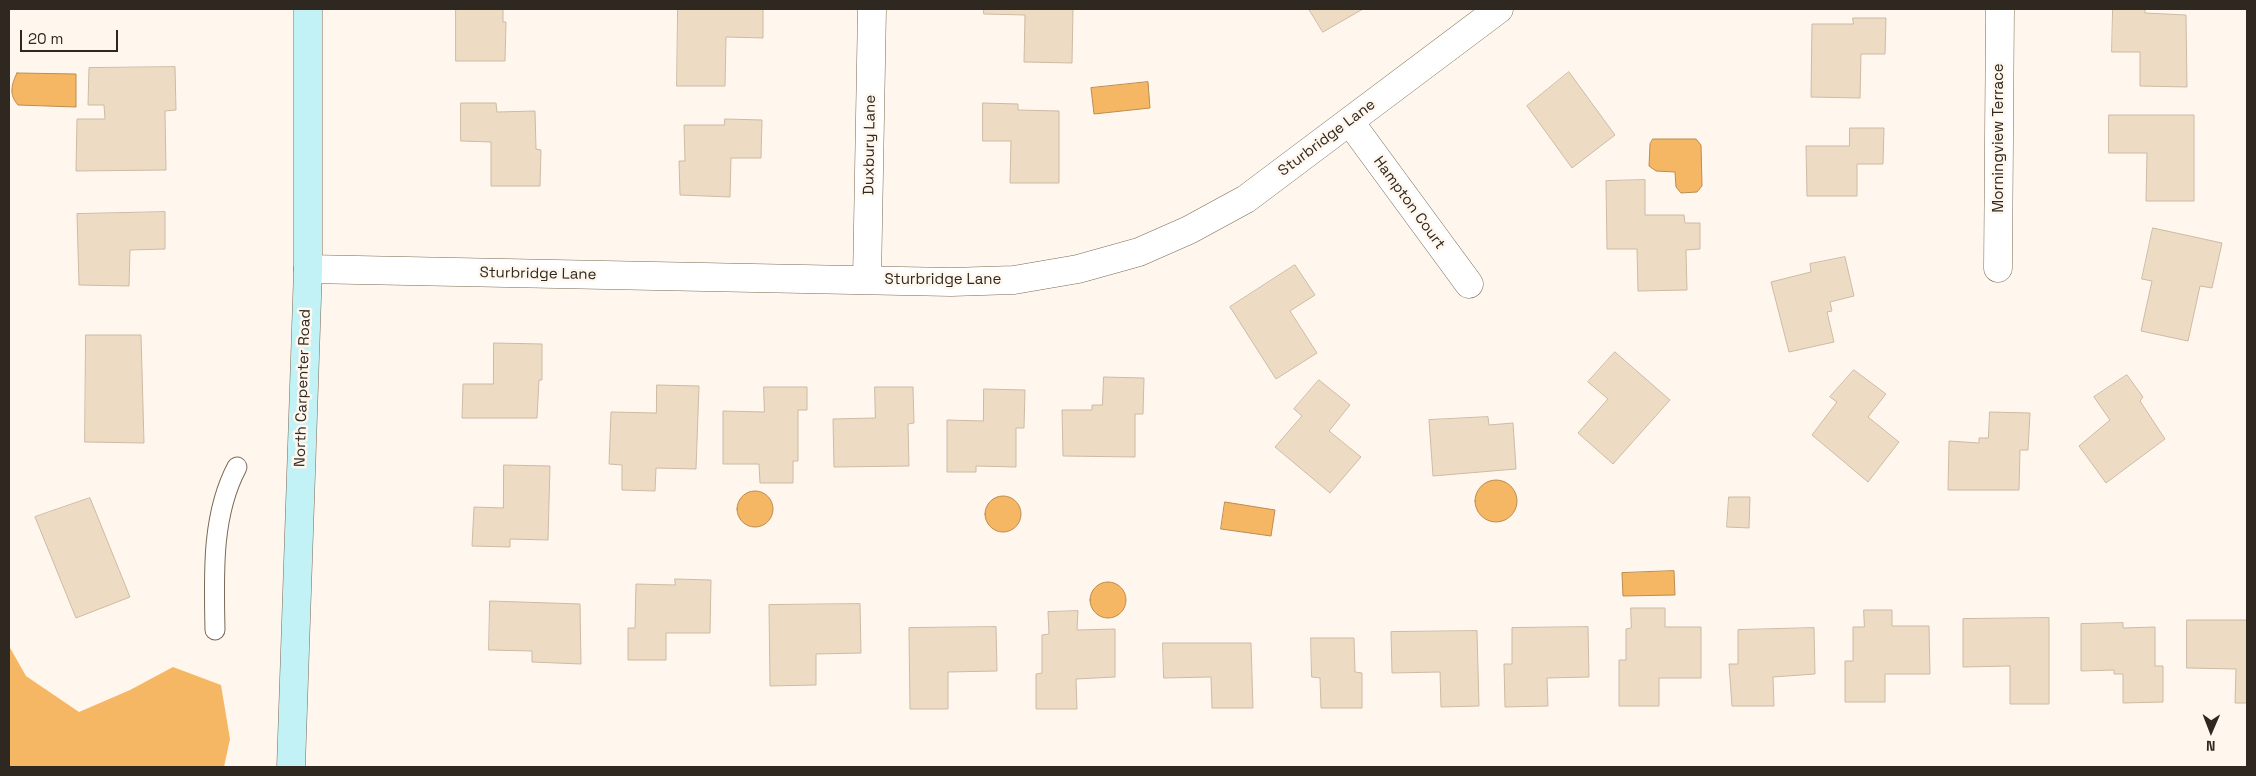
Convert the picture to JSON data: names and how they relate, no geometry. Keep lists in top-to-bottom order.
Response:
{
  "streets": {
    "street": [
      "Sturbridge Lane",
      "Morningview Terrace",
      "Duxbury Lane",
      "Hampton Court",
      "North Carpenter Road"
    ]
  },
  "crossings": [
    ["Sturbridge Lane", "Duxbury Lane"],
    ["Sturbridge Lane", "Hampton Court"],
    ["Sturbridge Lane", "North Carpenter Road"]
  ],
  "scale_bar": "20 m",
  "north": "bottom"
}
